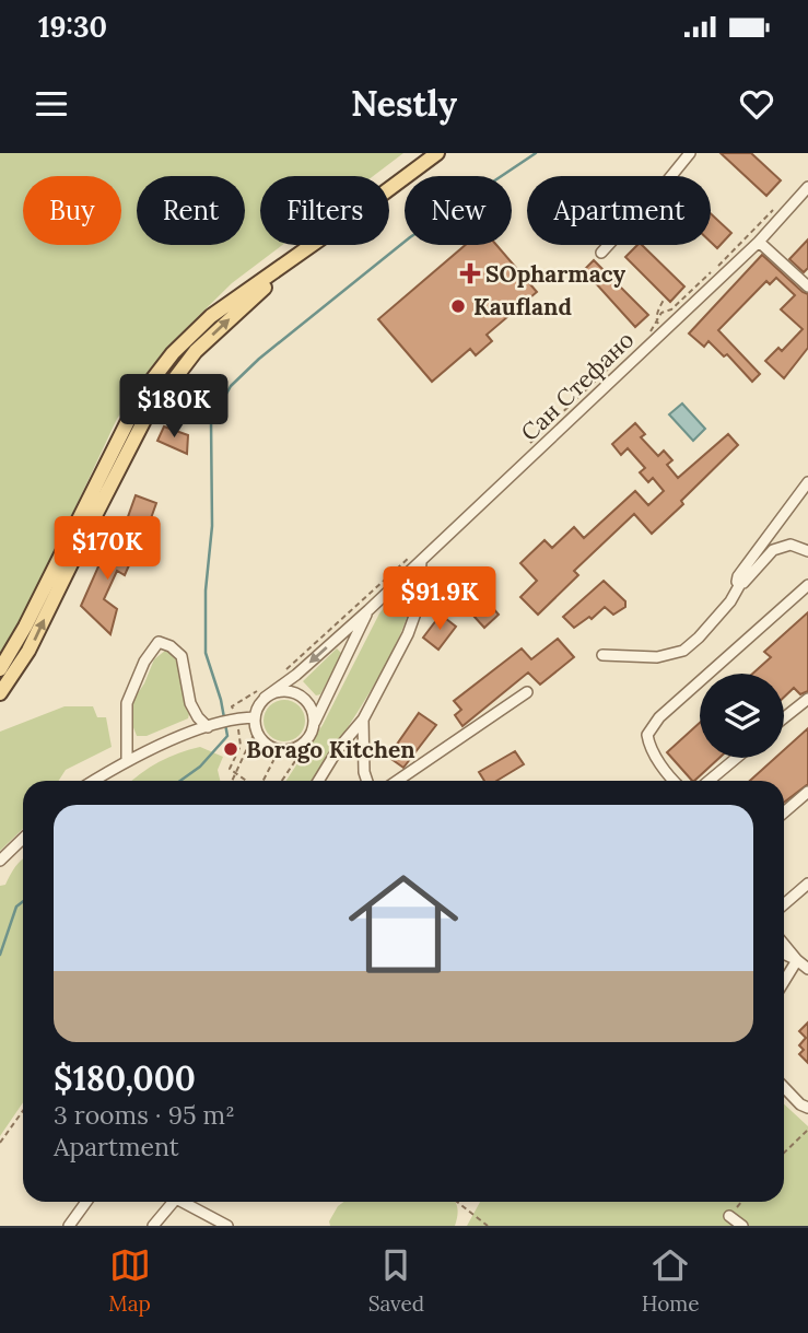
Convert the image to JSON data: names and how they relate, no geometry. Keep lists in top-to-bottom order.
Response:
{
  "streets": {
    "street": ["Сан Стефано"]
  },
  "places": {
    "health": ["SOpharmacy"],
    "other": ["Kaufland", "Borago Kitchen"]
  },
  "page": {
    "status": "19:30",
    "header": "Nestly",
    "chip": [
      "Buy",
      "Rent",
      "Filters",
      "New",
      "Apartment"
    ],
    "price": ["$180K", "$170K", "$91.9K"],
    "list": [
      {
        "name": "$180,000",
        "note": "3 rooms · 95 m² · Apartment"
      }
    ],
    "tabs": ["Map", "Saved", "Home"]
  }
}
